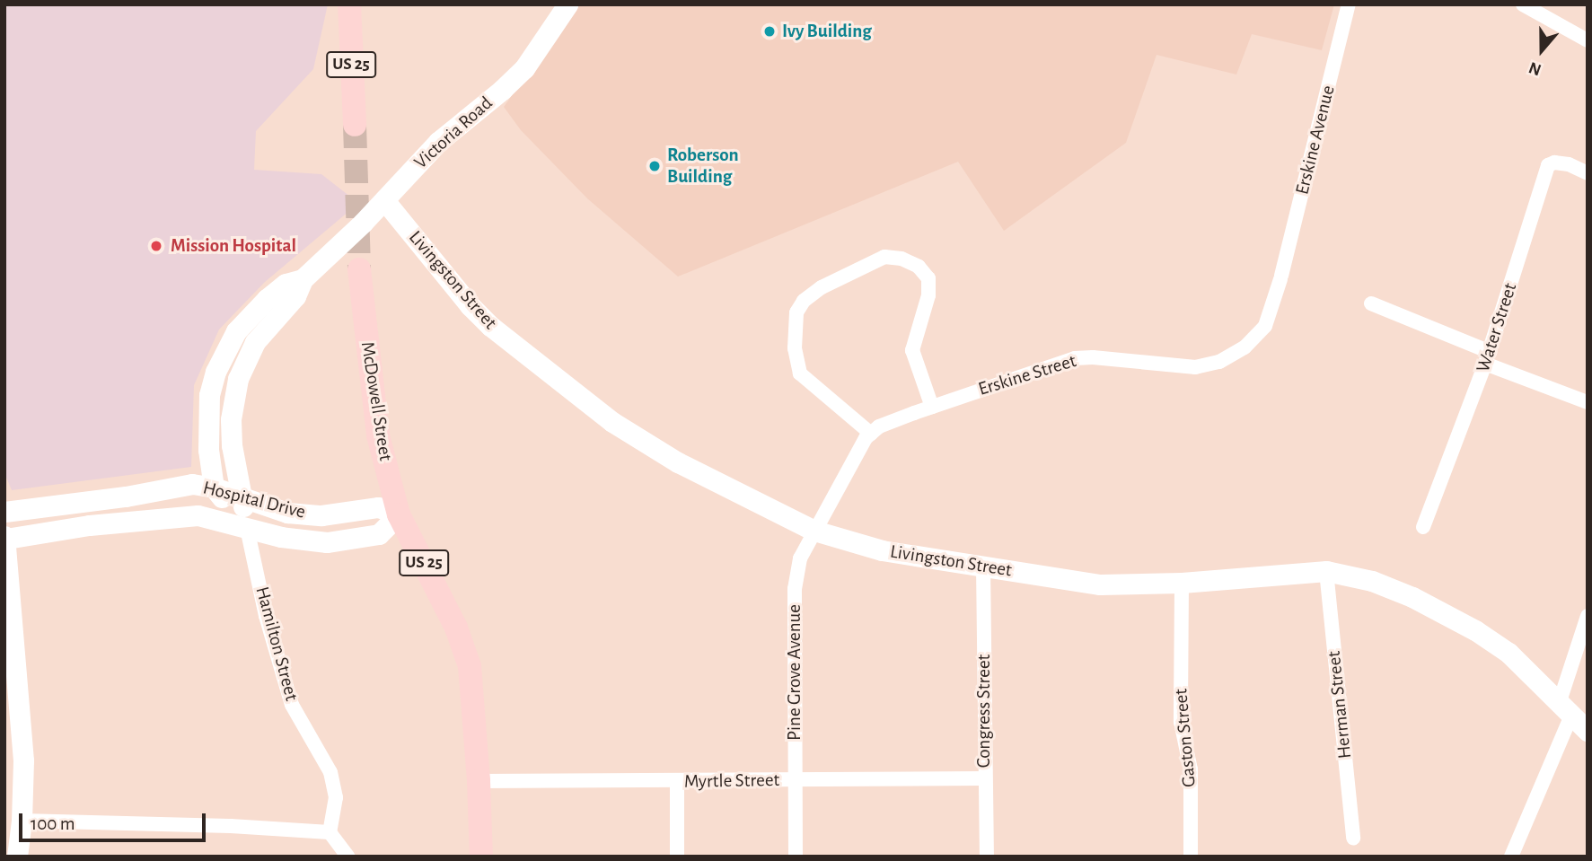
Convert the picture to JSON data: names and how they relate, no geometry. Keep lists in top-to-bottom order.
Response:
{
  "streets": {
    "main road": ["US 25", "McDowell Street"],
    "street": [
      "Victoria Road",
      "Erskine Avenue",
      "Livingston Street",
      "Water Street",
      "Erskine Street",
      "Hospital Drive",
      "Hamilton Street",
      "Pine Grove Avenue",
      "Herman Street",
      "Congress Street",
      "Gaston Street",
      "Myrtle Street"
    ]
  },
  "crossings": [
    ["Victoria Road", "Livingston Street"],
    ["Victoria Road", "Hospital Drive"],
    ["Victoria Road", "Hamilton Street"],
    ["Erskine Avenue", "Erskine Street"],
    ["Livingston Street", "Erskine Street"],
    ["Livingston Street", "Pine Grove Avenue"],
    ["Livingston Street", "Herman Street"],
    ["Livingston Street", "Congress Street"],
    ["Livingston Street", "Gaston Street"],
    ["Erskine Street", "Pine Grove Avenue"],
    ["McDowell Street", "Hospital Drive"],
    ["McDowell Street", "Myrtle Street"],
    ["Hospital Drive", "Hamilton Street"],
    ["Pine Grove Avenue", "Myrtle Street"],
    ["Congress Street", "Myrtle Street"]
  ],
  "places": ["Ivy Building", "Roberson Building", "Mission Hospital"],
  "scale_bar": "100 m",
  "north": "bottom"
}
